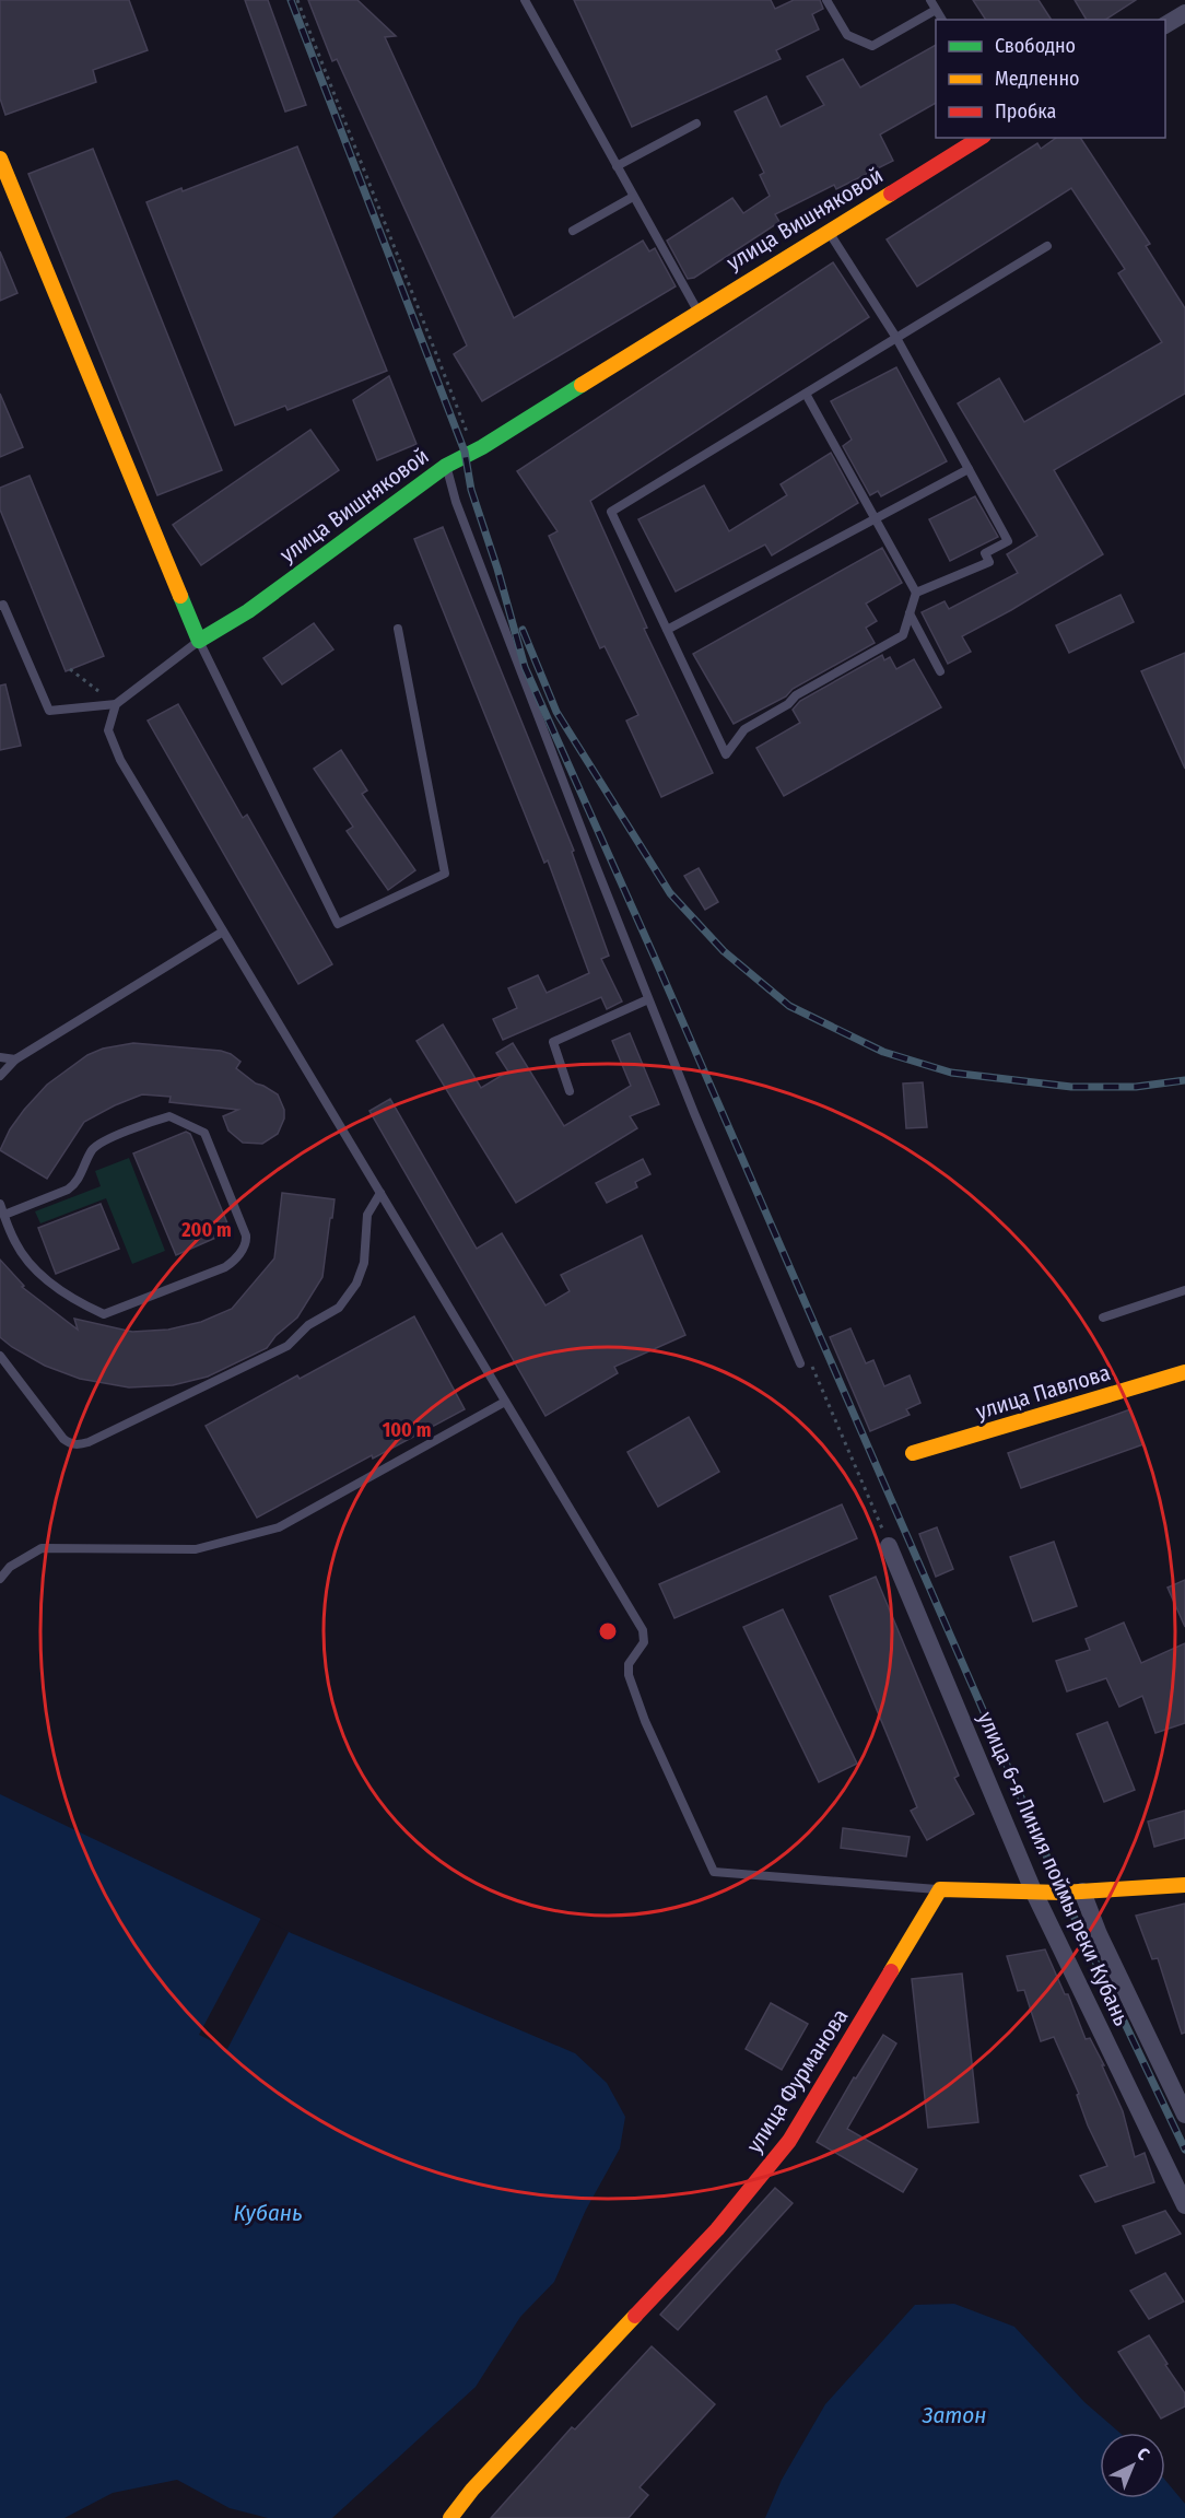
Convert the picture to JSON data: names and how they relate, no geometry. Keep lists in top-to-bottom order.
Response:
{
  "streets": {
    "street": [
      "улица Вишняковой",
      "улица Павлова",
      "улица 6-я Линия поймы реки Кубань",
      "улица Фурманова"
    ]
  },
  "water": ["Кубань", "Затон"],
  "legend": ["Свободно", "Медленно", "Пробка"],
  "north": "top right",
  "rings": ["200 m", "100 m"]
}
